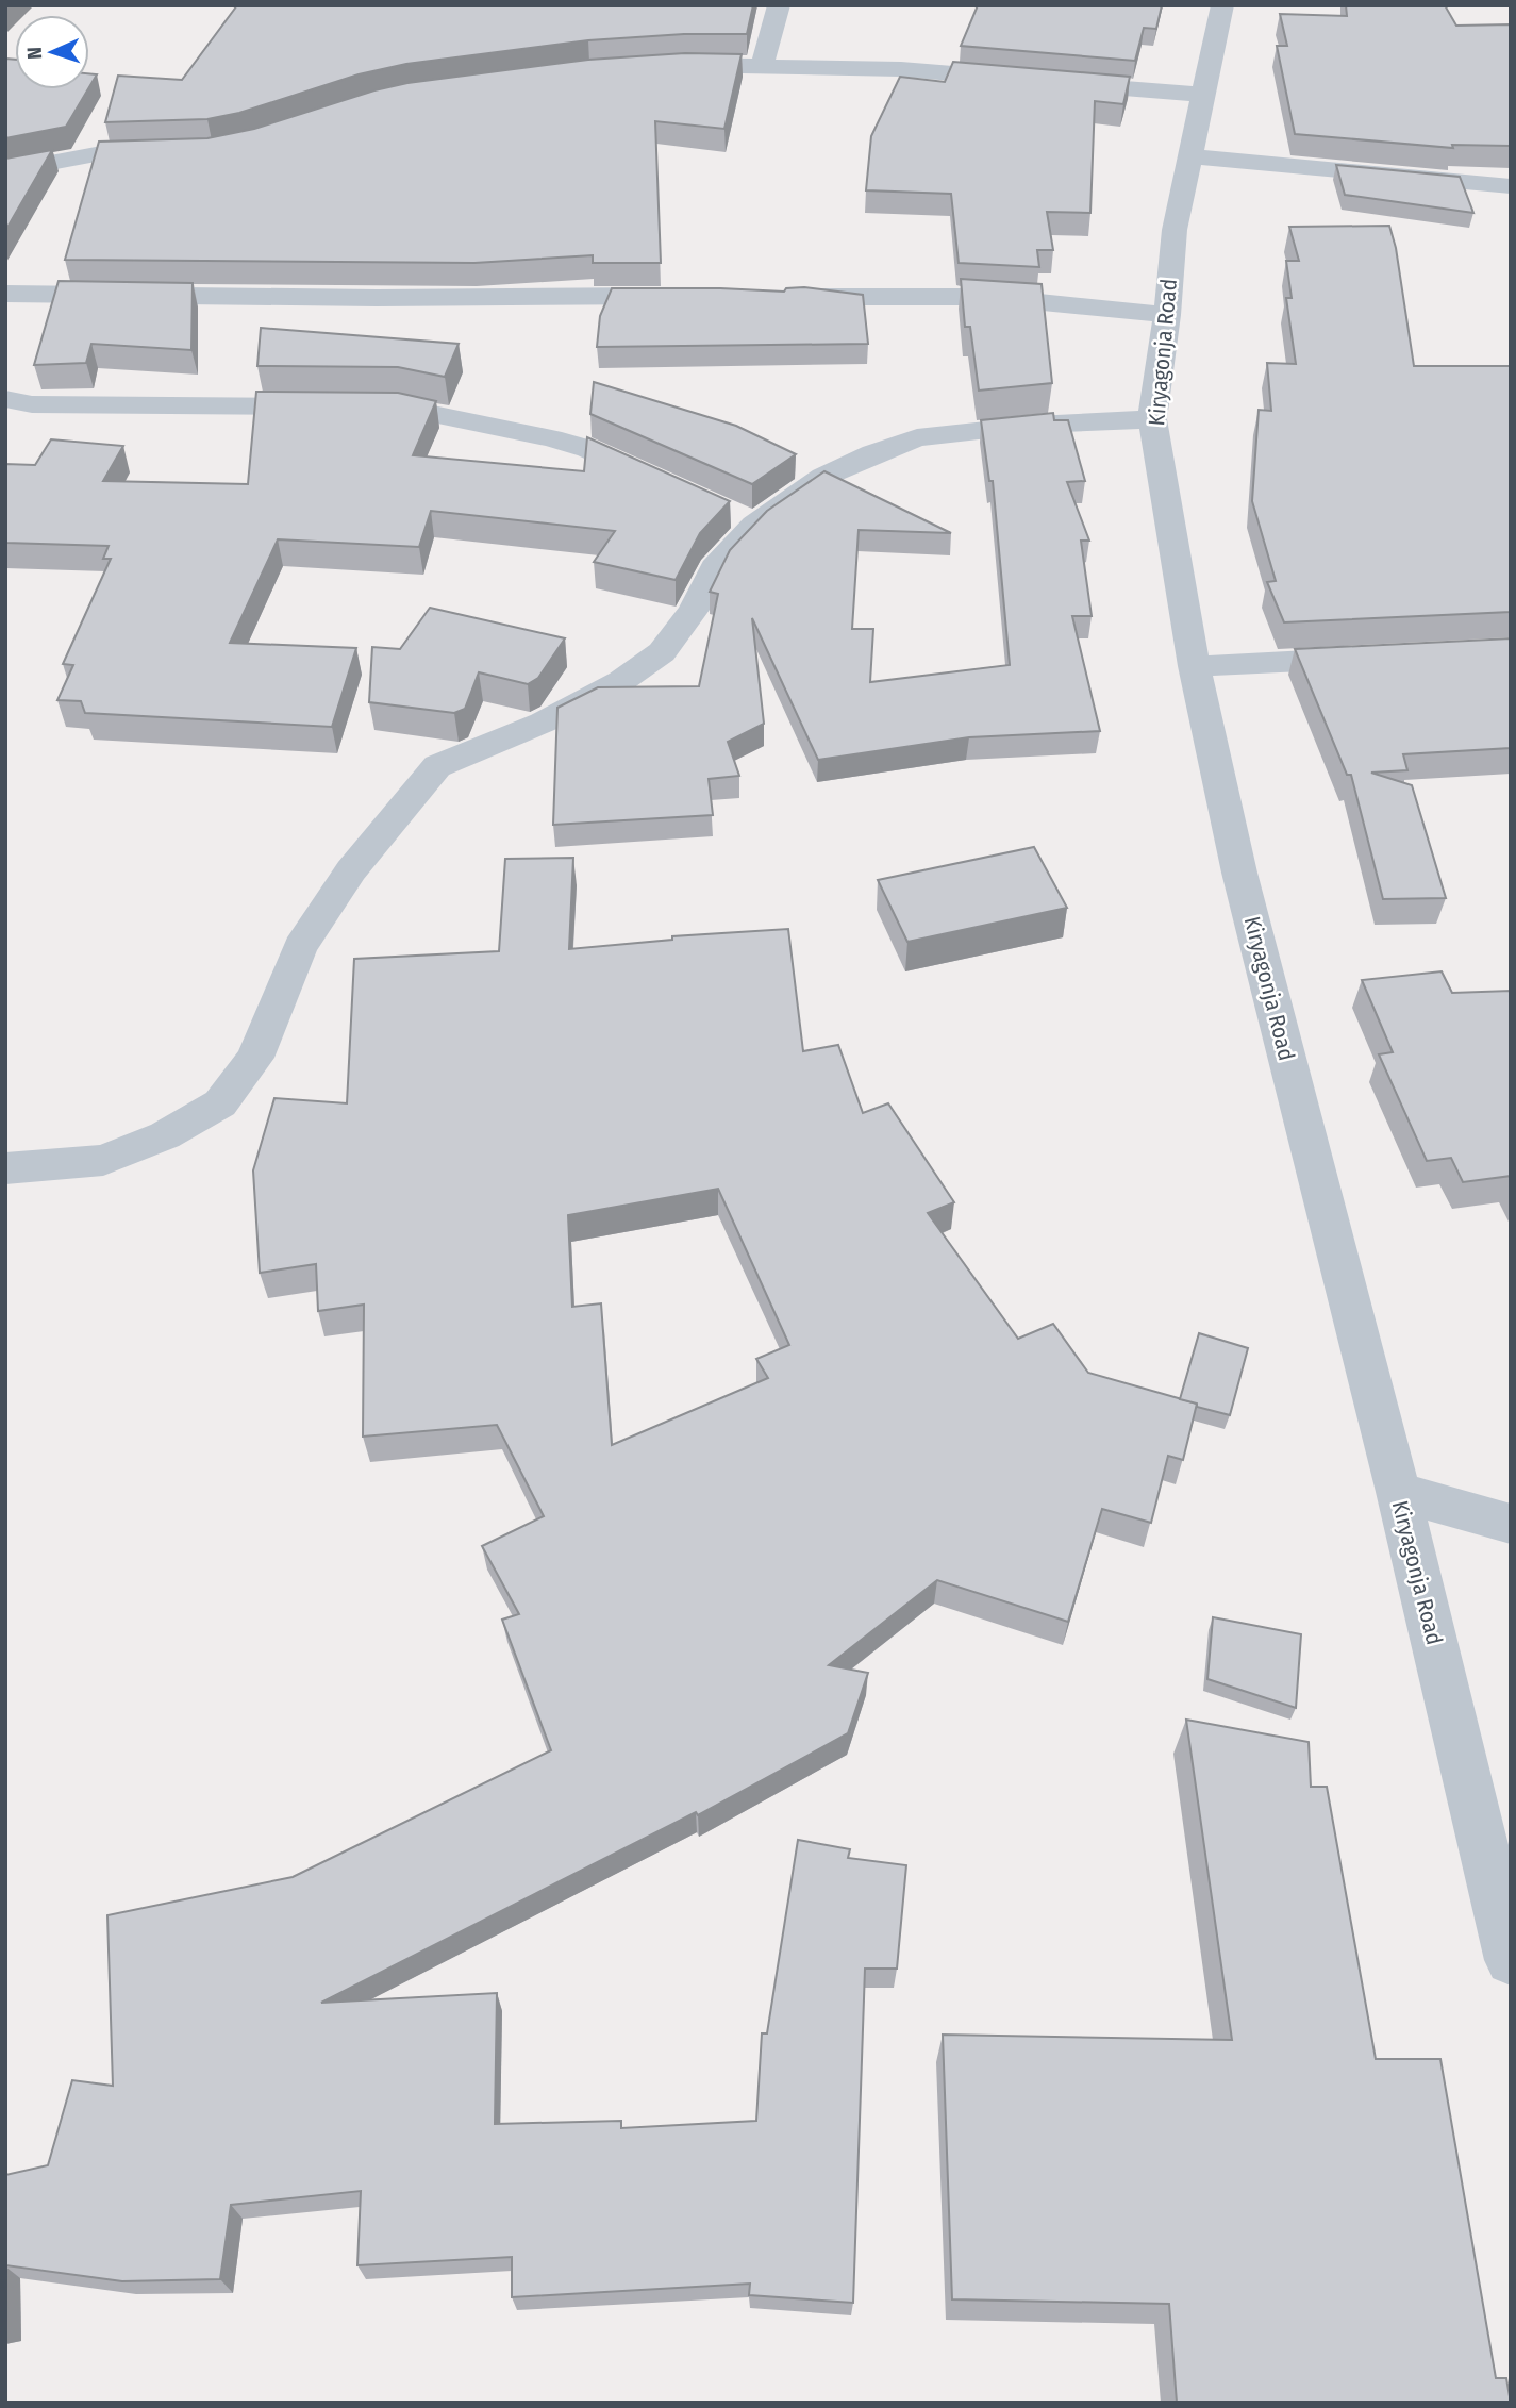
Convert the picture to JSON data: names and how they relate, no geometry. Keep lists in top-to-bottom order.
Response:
{
  "streets": {
    "street": ["Kiryagonja Road"]
  },
  "north": "left"
}
